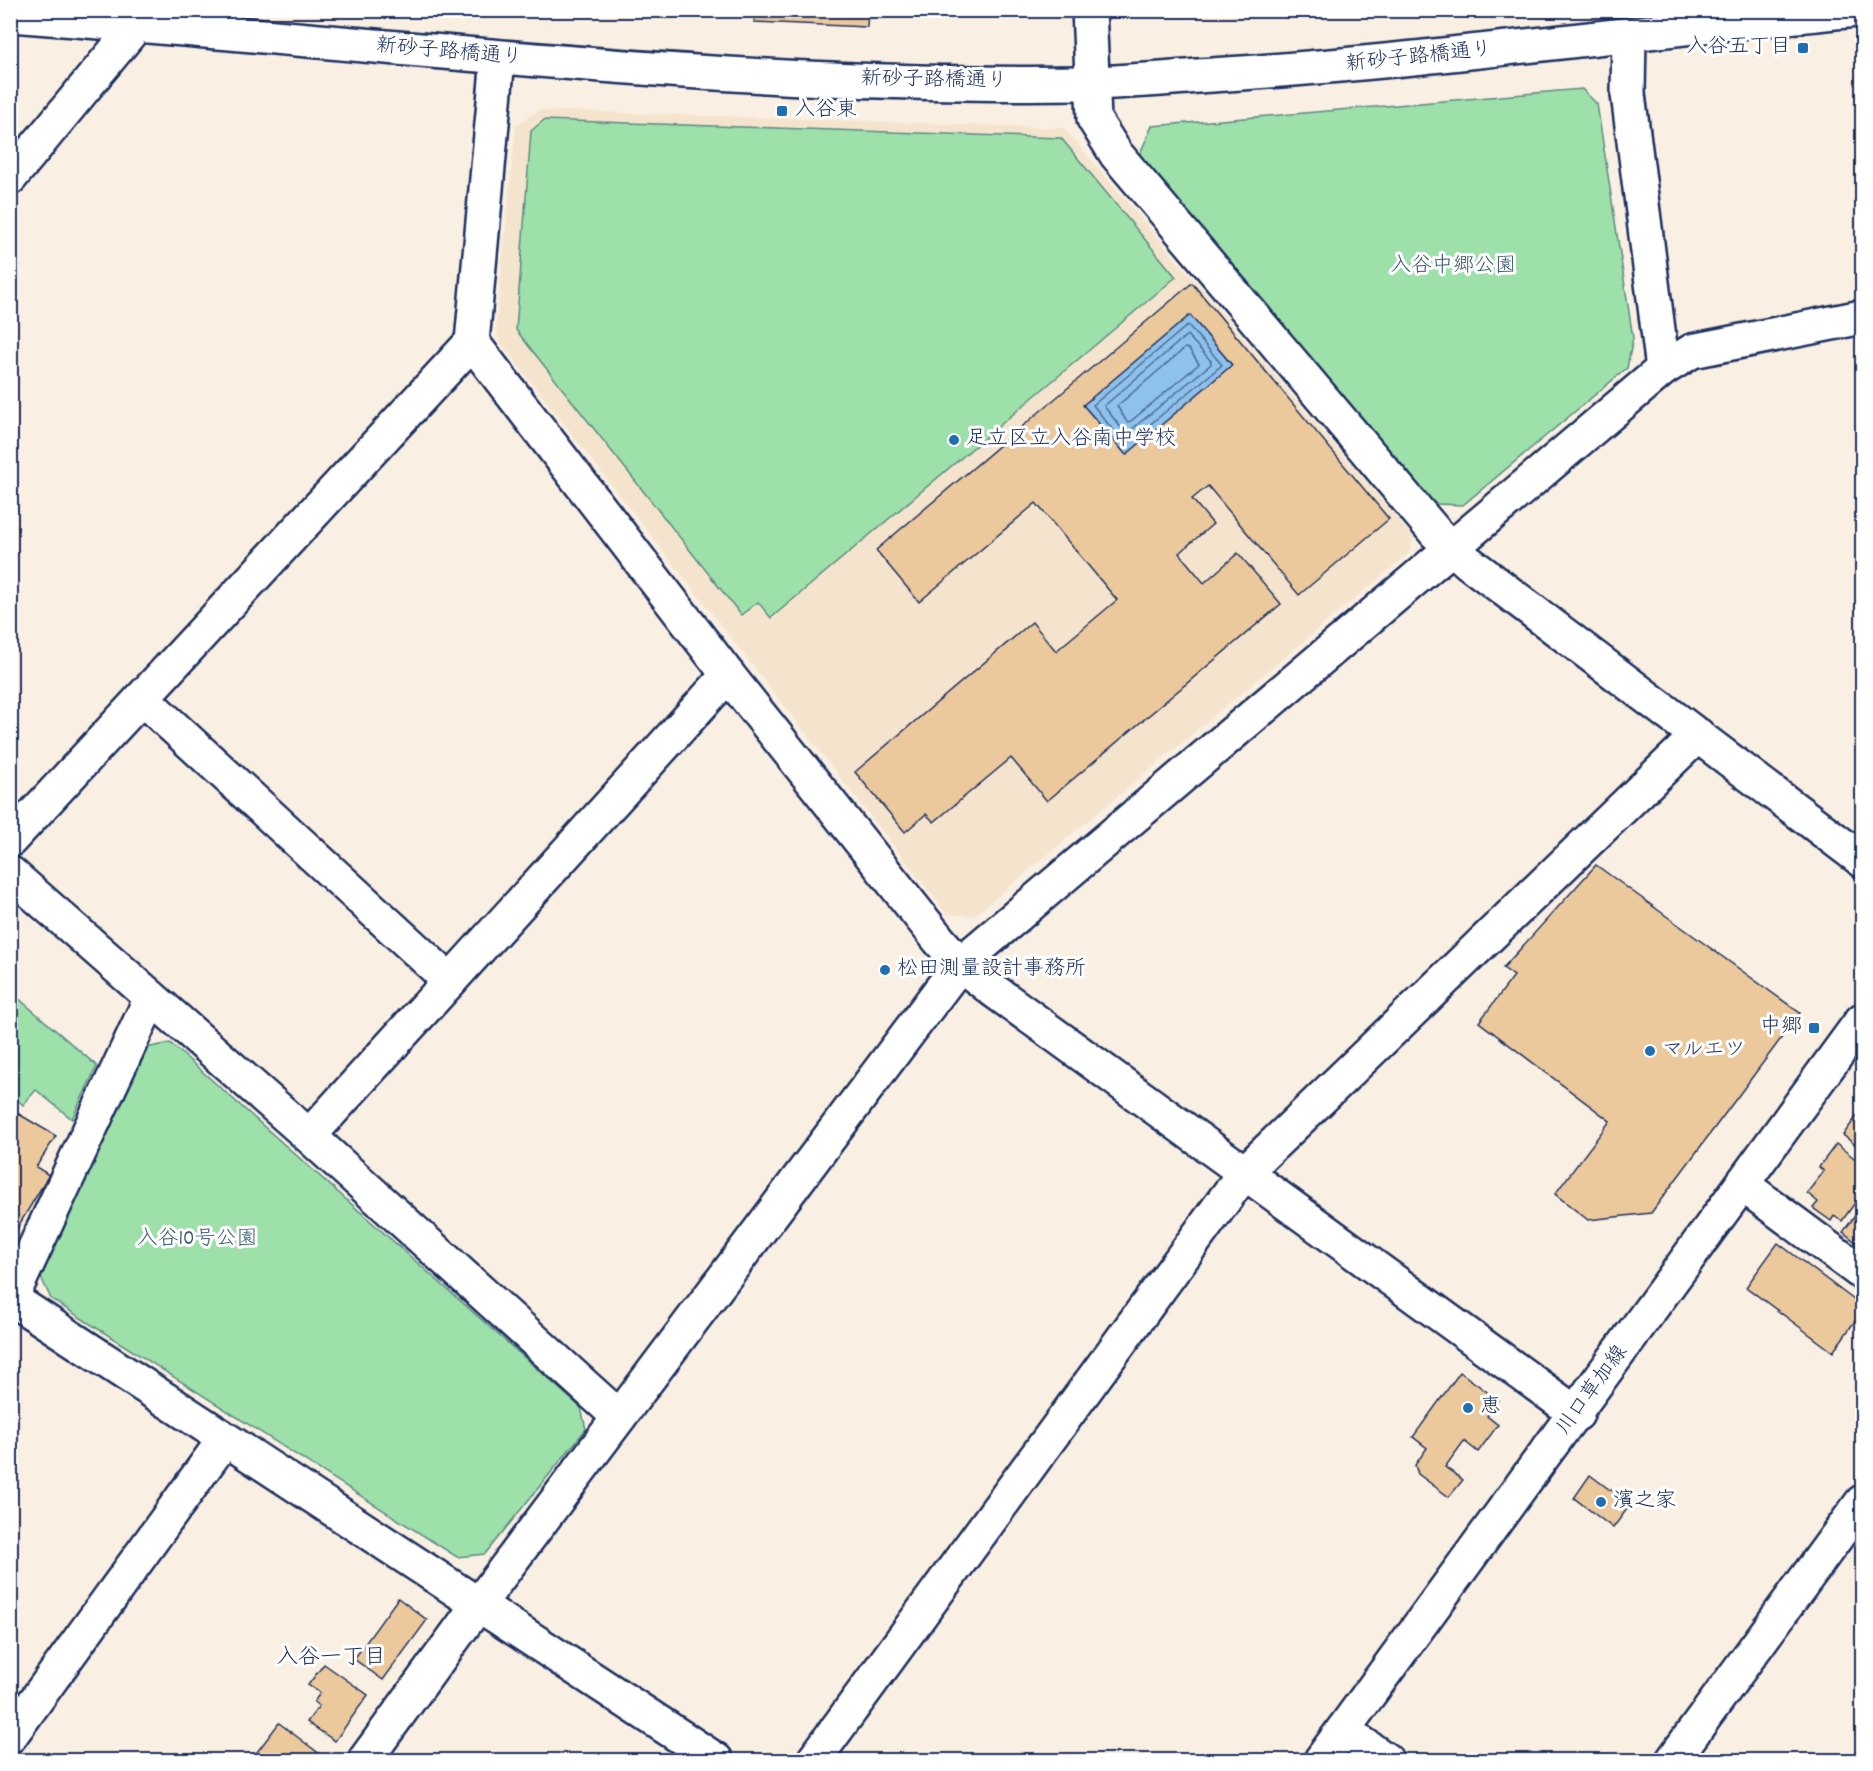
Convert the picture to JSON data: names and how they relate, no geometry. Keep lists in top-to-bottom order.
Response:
{
  "streets": {
    "street": ["新砂子路橋通り", "川口草加線"]
  },
  "districts": ["入谷一丁目"],
  "parks": ["入谷中郷公園", "入谷10号公園"],
  "places": {
    "transit": ["入谷五丁目", "入谷東", "中郷"],
    "other": [
      "足立区立入谷南中学校",
      "松田測量設計事務所",
      "マルエツ",
      "恵",
      "濱之家"
    ]
  }
}
